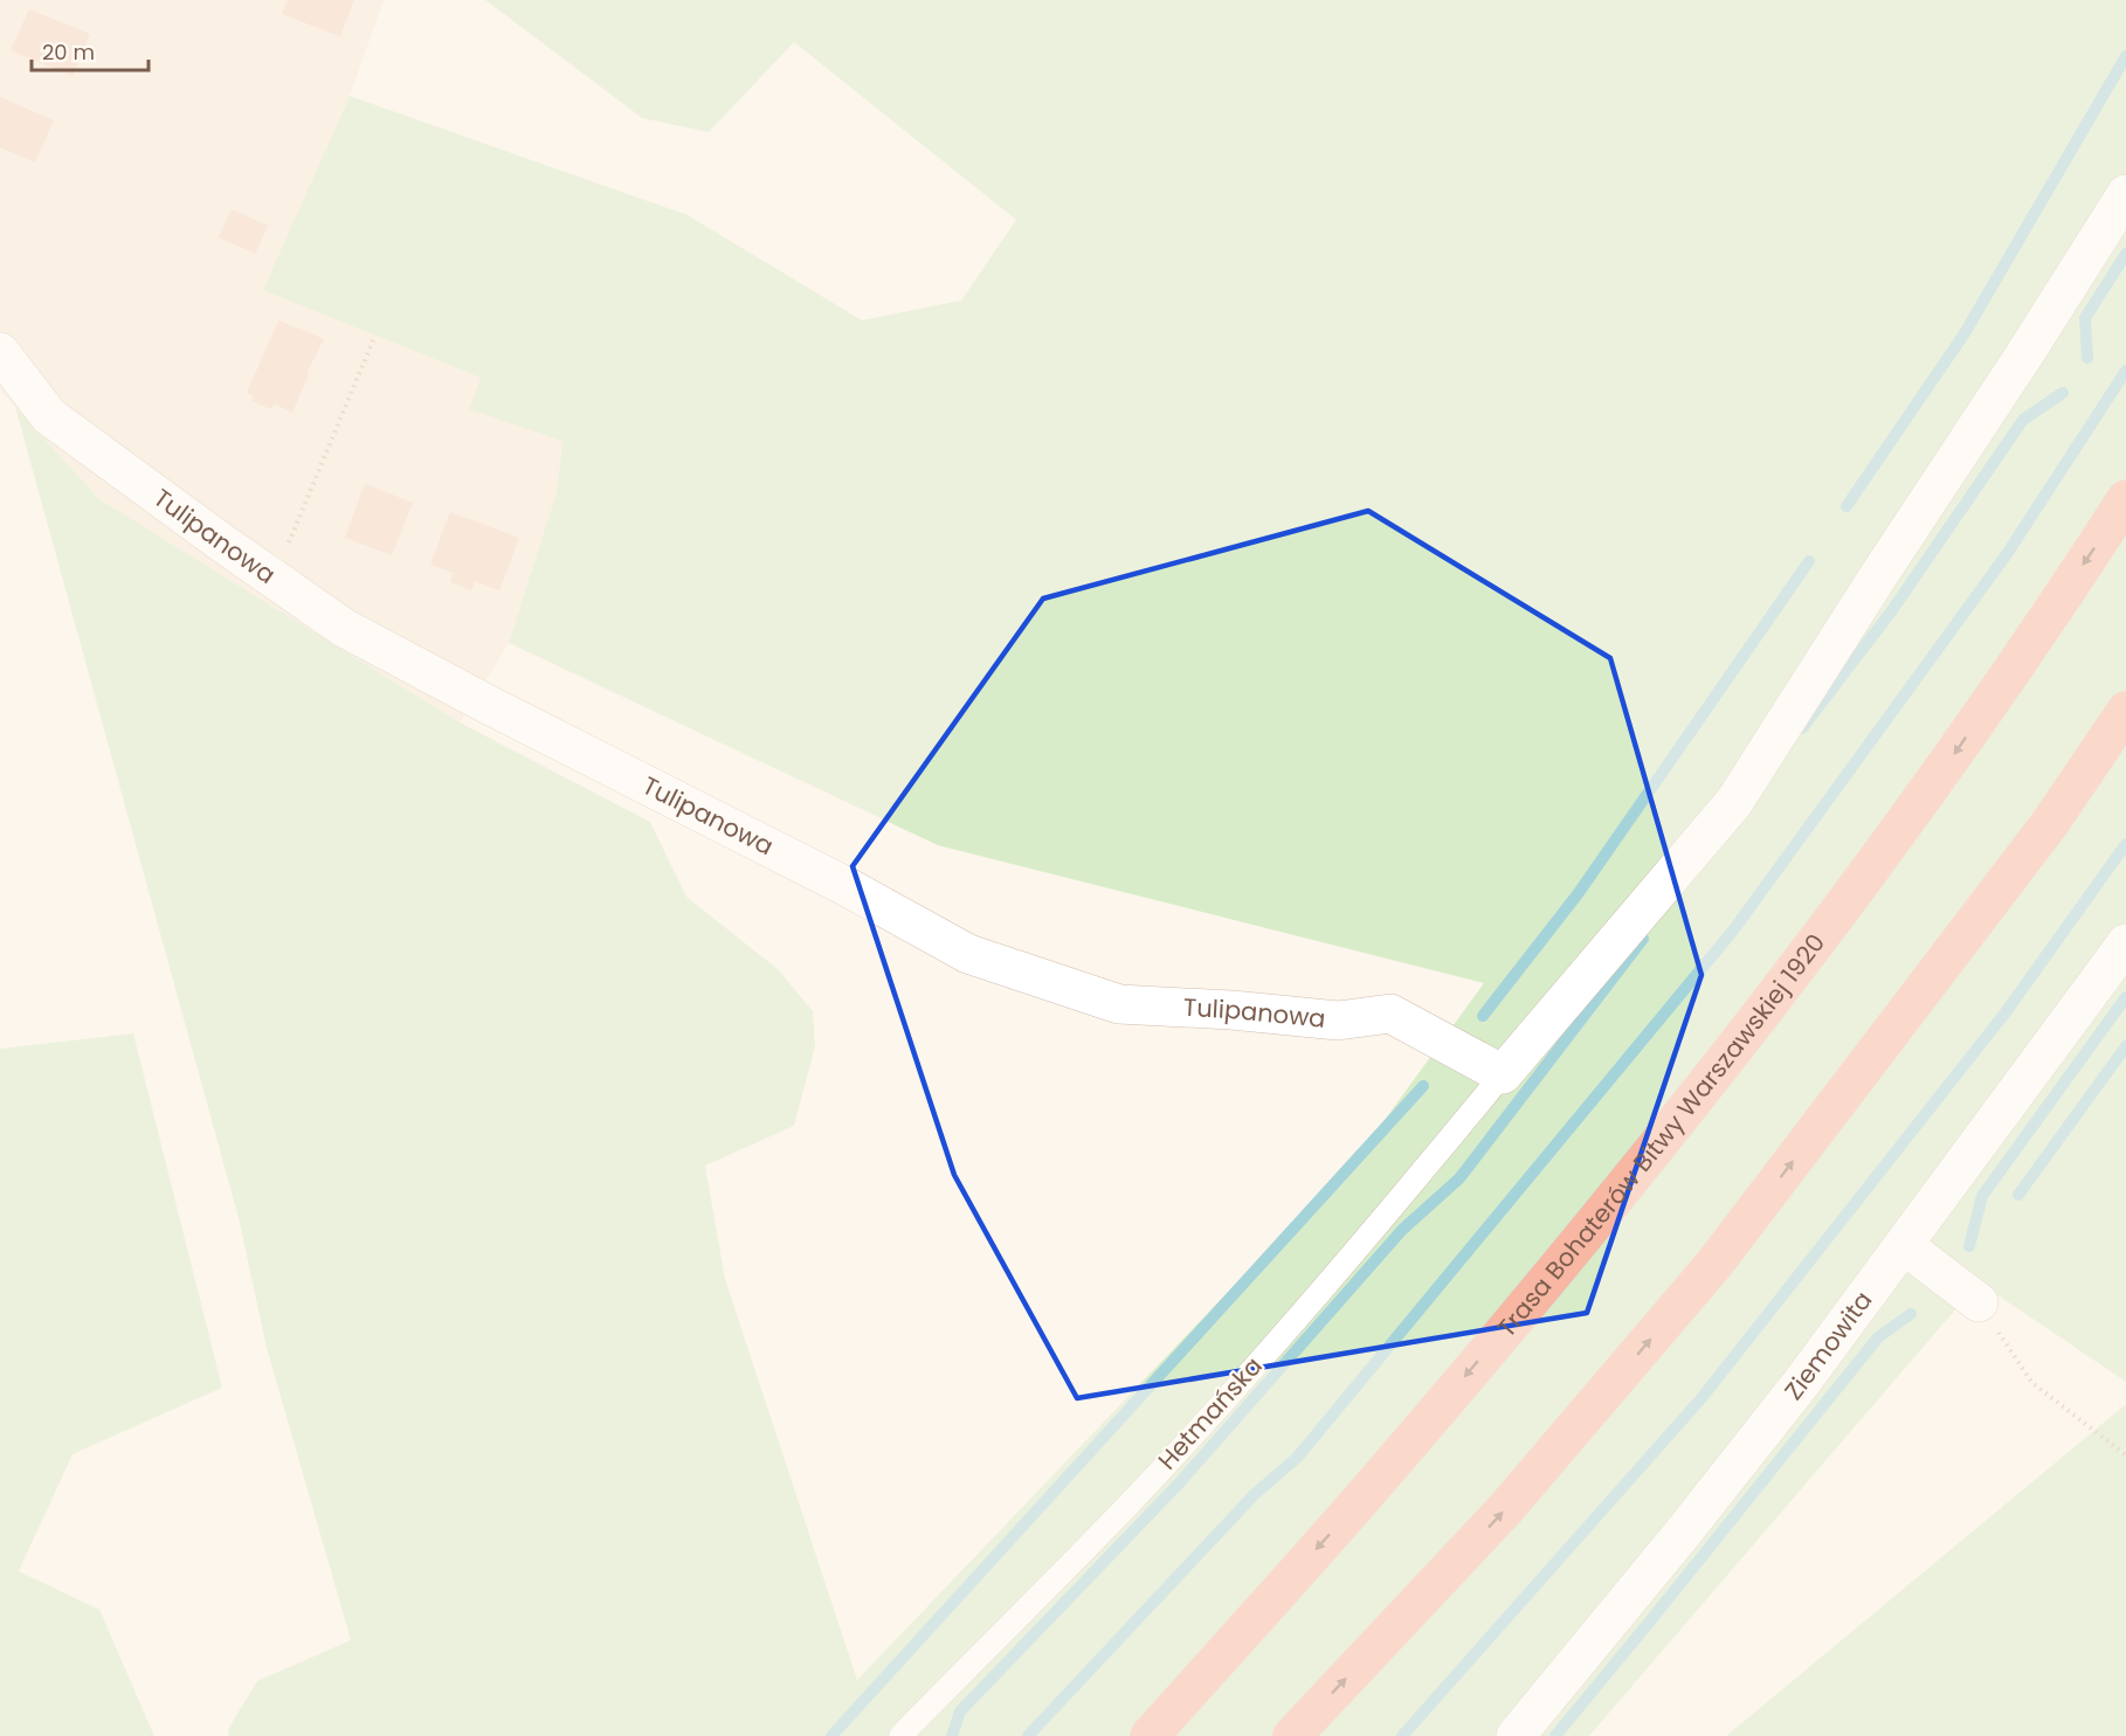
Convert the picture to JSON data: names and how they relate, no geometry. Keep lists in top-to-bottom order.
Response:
{
  "streets": {
    "highway": ["Trasa Bohaterów Bitwy Warszawskiej 1920"],
    "street": ["Tulipanowa", "Ziemowita"],
    "lane": ["Hetmańska"]
  },
  "crossings": [
    ["Tulipanowa", "Hetmańska"]
  ],
  "scale_bar": "20 m"
}
